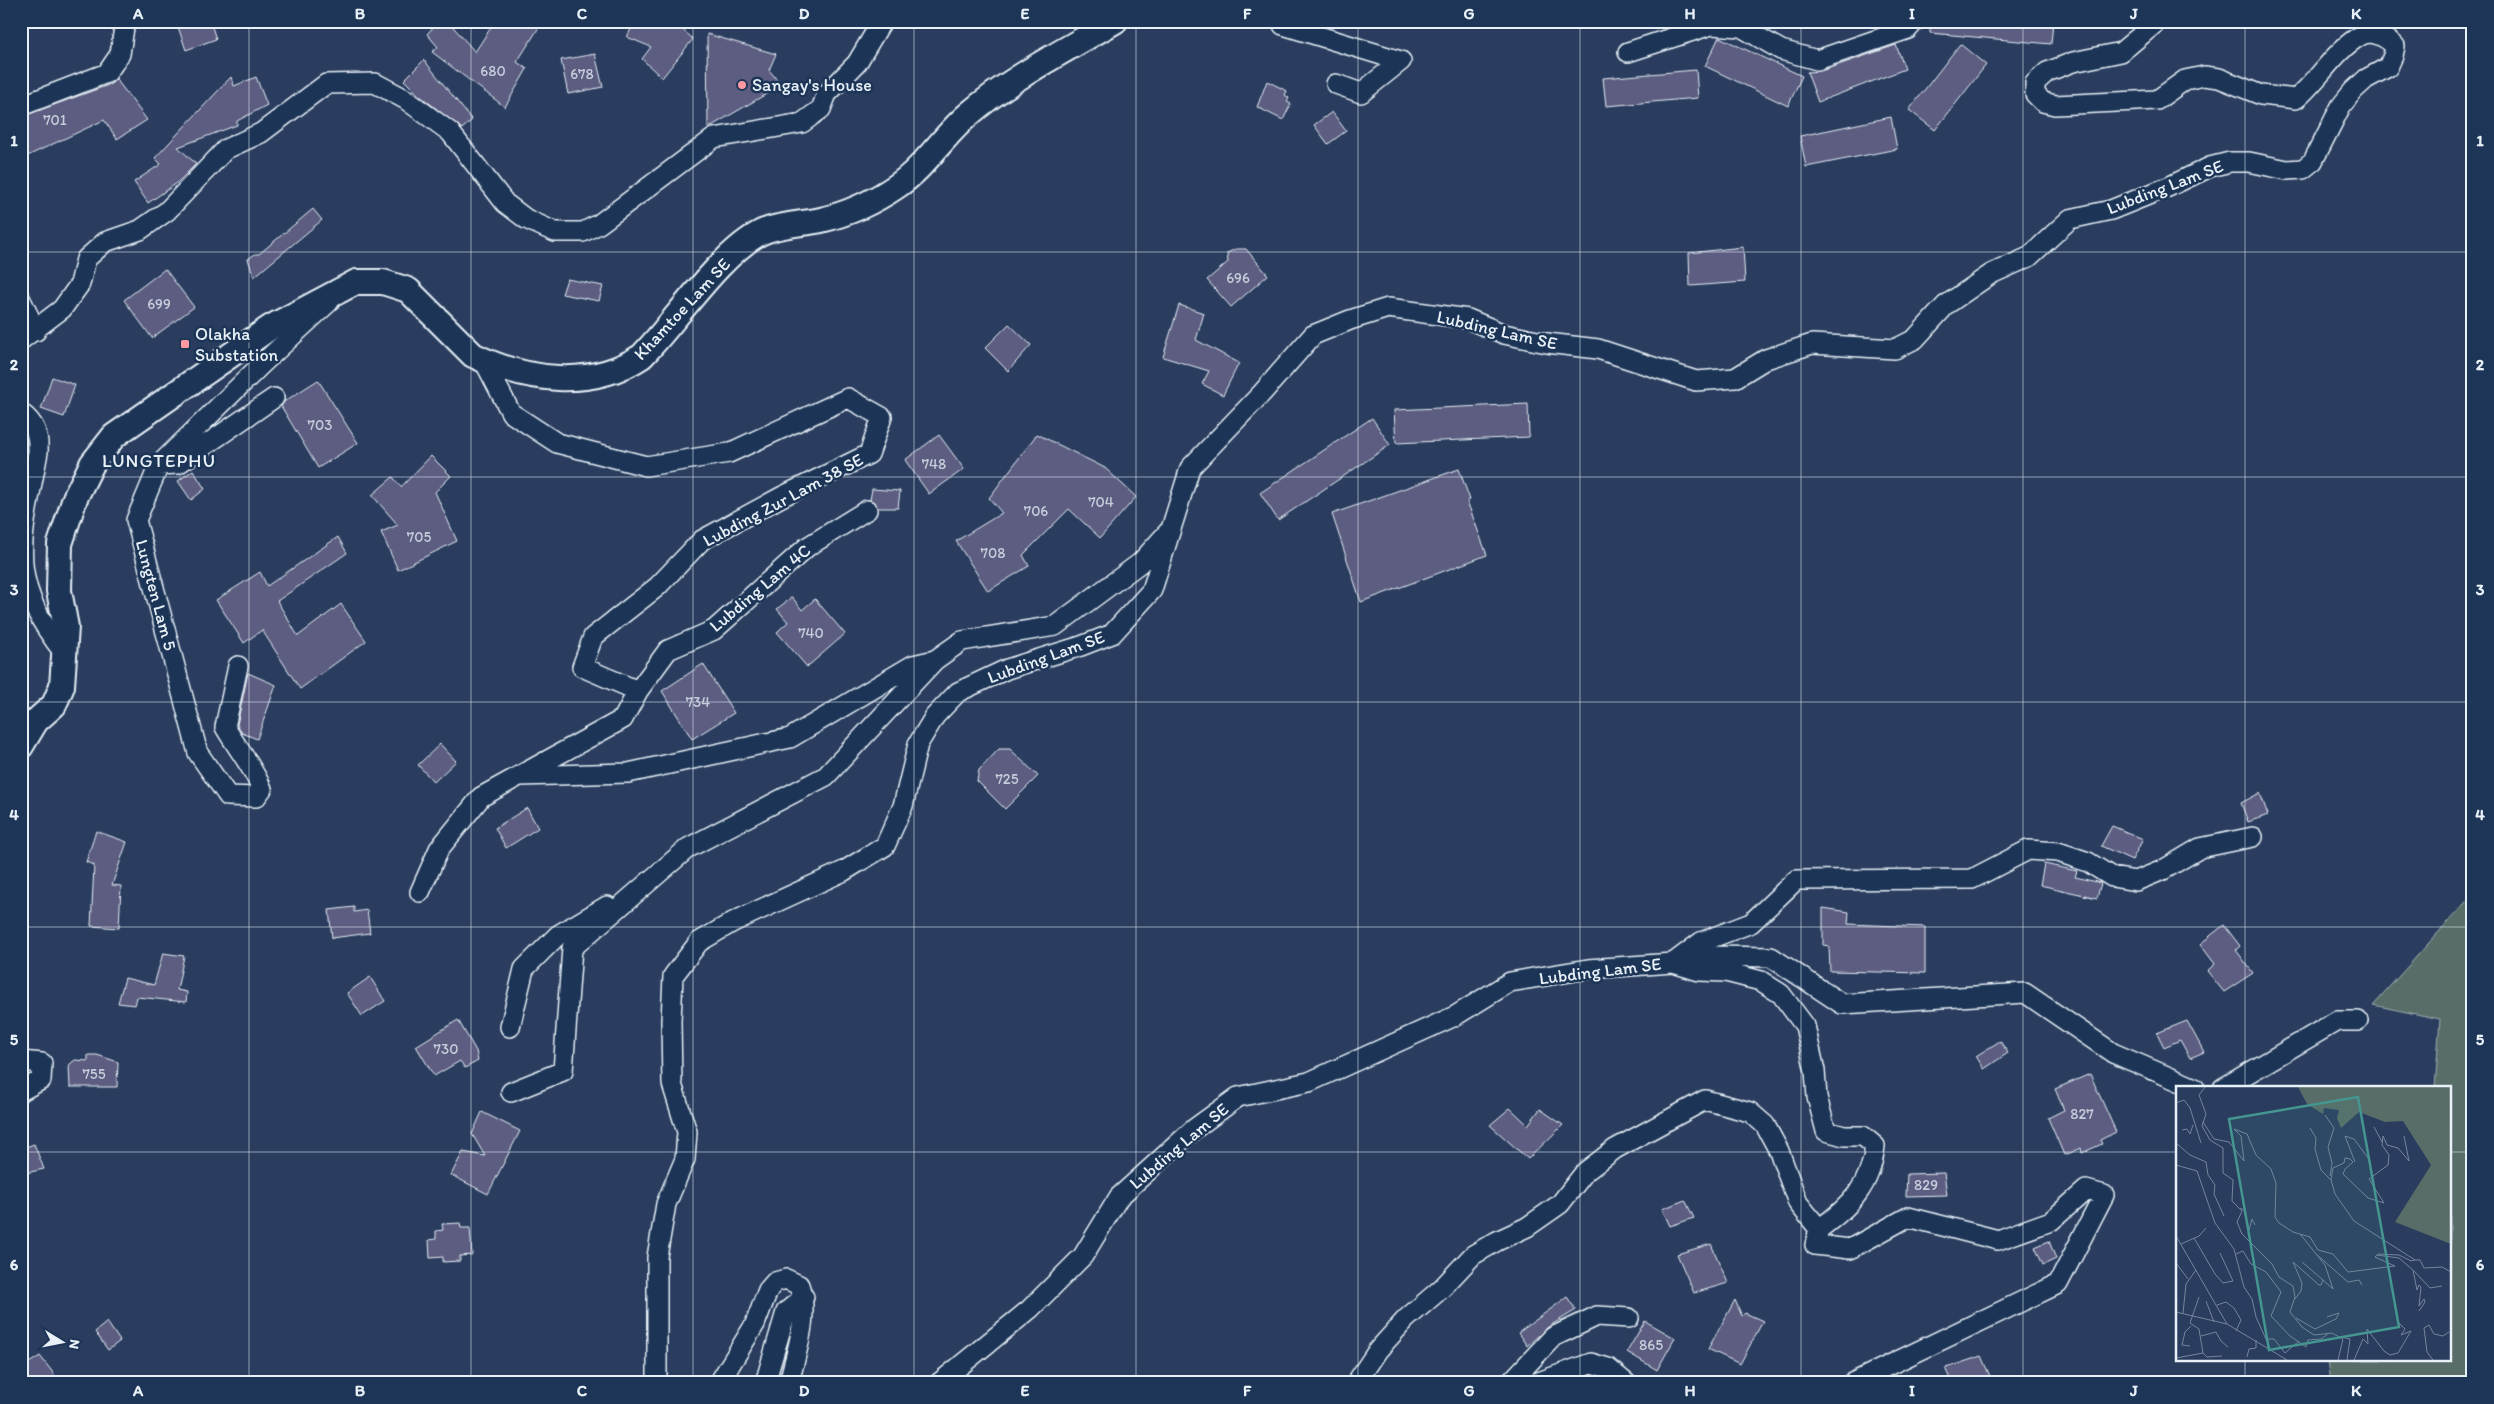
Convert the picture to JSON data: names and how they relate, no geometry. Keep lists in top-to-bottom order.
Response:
{
  "streets": {
    "main road": ["Khamtoe Lam SE"],
    "street": [
      "Lubding Lam SE",
      "Lubding Zur Lam 38 SE",
      "Lubding Lam 4C",
      "Lungten Lam 5"
    ]
  },
  "crossings": [
    ["Khamtoe Lam SE", "Lubding Zur Lam 38 SE"],
    ["Khamtoe Lam SE", "Lungten Lam 5"],
    ["Lubding Zur Lam 38 SE", "Lubding Lam 4C"]
  ],
  "districts": ["LUNGTEPHU"],
  "places": {
    "other": ["Sangay's House"],
    "transit": ["Olakha Substation"]
  },
  "house_numbers": [
    "680",
    "678",
    "701",
    "696",
    "699",
    "703",
    "748",
    "704",
    "706",
    "705",
    "708",
    "740",
    "734",
    "725",
    "730",
    "755",
    "827",
    "829",
    "865"
  ],
  "north": "right",
  "grid": {
    "columns": [
      "A",
      "B",
      "C",
      "D",
      "E",
      "F",
      "G",
      "H",
      "I",
      "J",
      "K"
    ],
    "rows": [
      "1",
      "2",
      "3",
      "4",
      "5",
      "6"
    ]
  }
}
